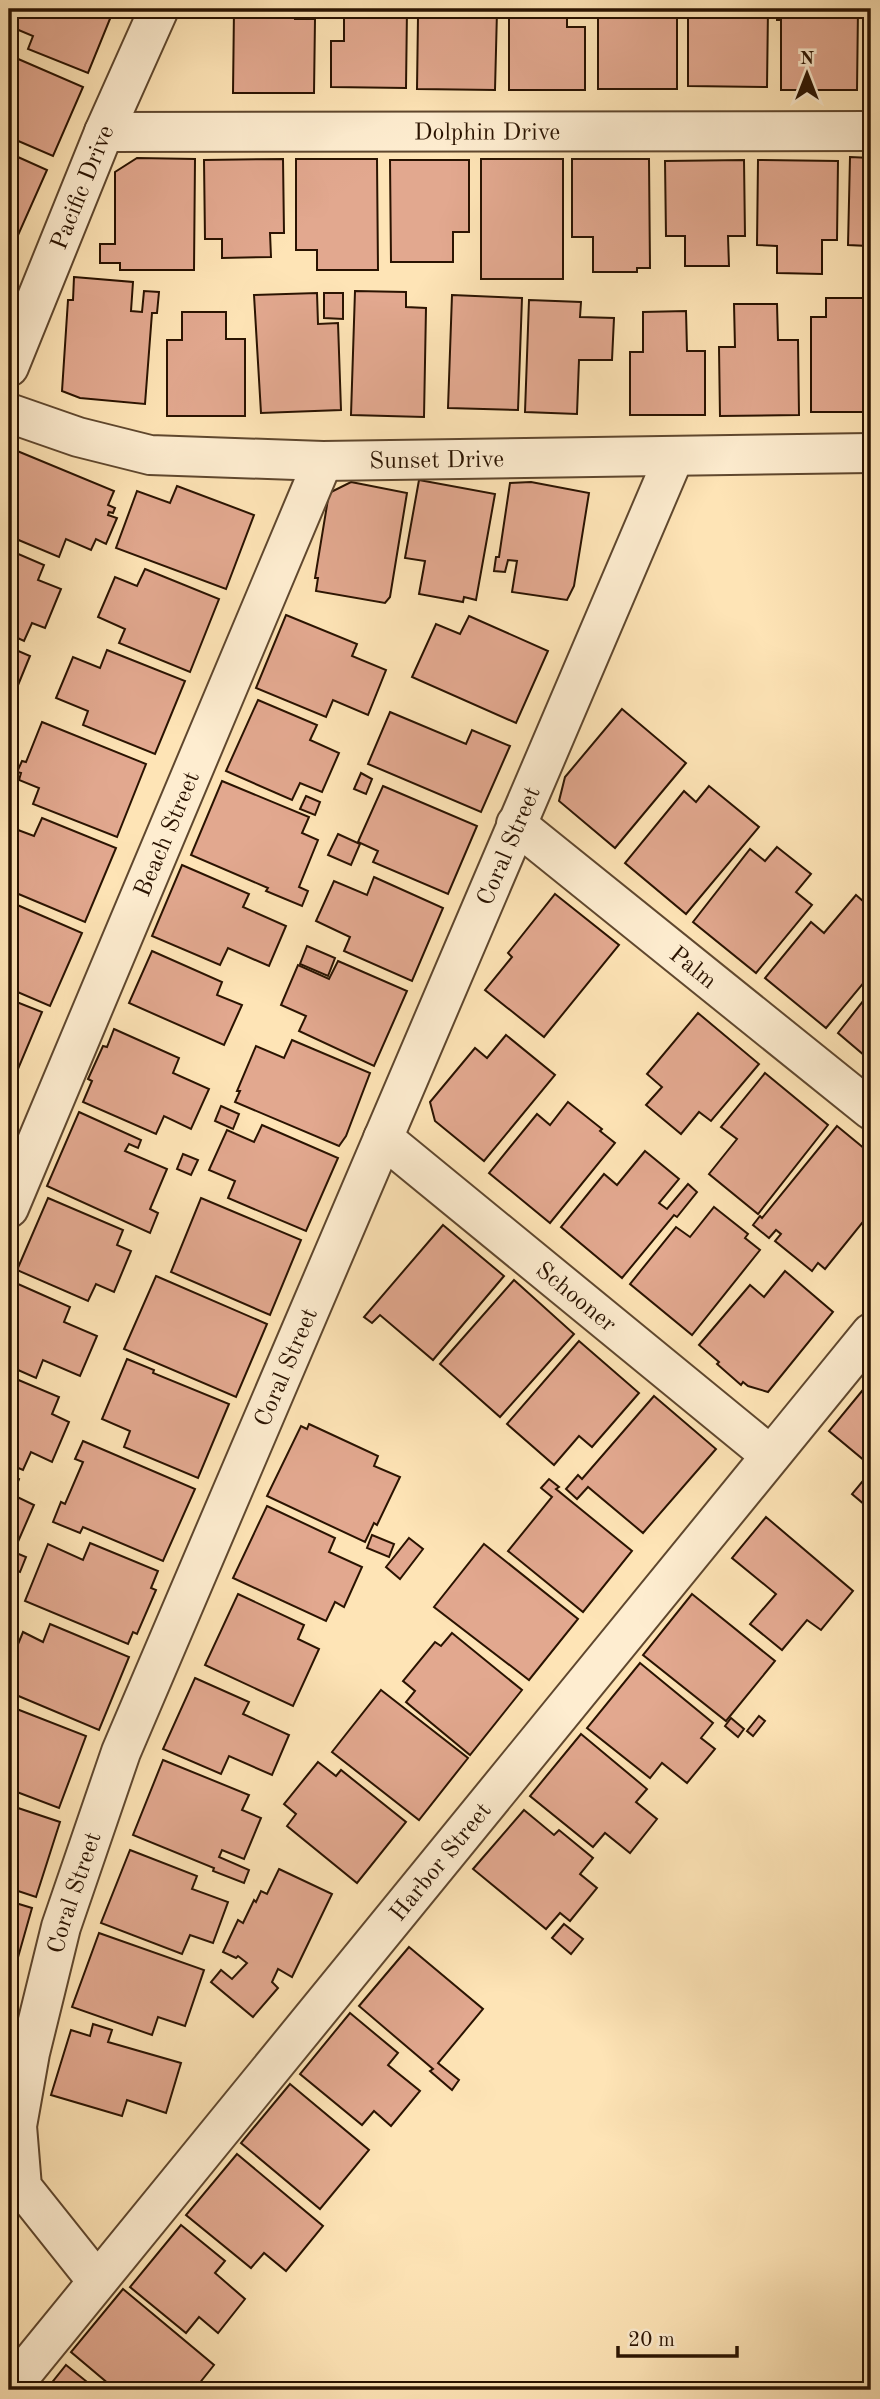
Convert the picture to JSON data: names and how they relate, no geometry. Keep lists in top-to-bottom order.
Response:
{
  "streets": {
    "street": [
      "Dolphin Drive",
      "Pacific Drive",
      "Sunset Drive",
      "Beach Street",
      "Coral Street",
      "Palm",
      "Schooner",
      "Harbor Street"
    ]
  },
  "crossings": [
    ["Dolphin Drive", "Pacific Drive"],
    ["Sunset Drive", "Beach Street"],
    ["Sunset Drive", "Coral Street"],
    ["Coral Street", "Palm"],
    ["Coral Street", "Schooner"],
    ["Coral Street", "Harbor Street"],
    ["Schooner", "Harbor Street"]
  ],
  "scale_bar": "20 m",
  "north": "top"
}
